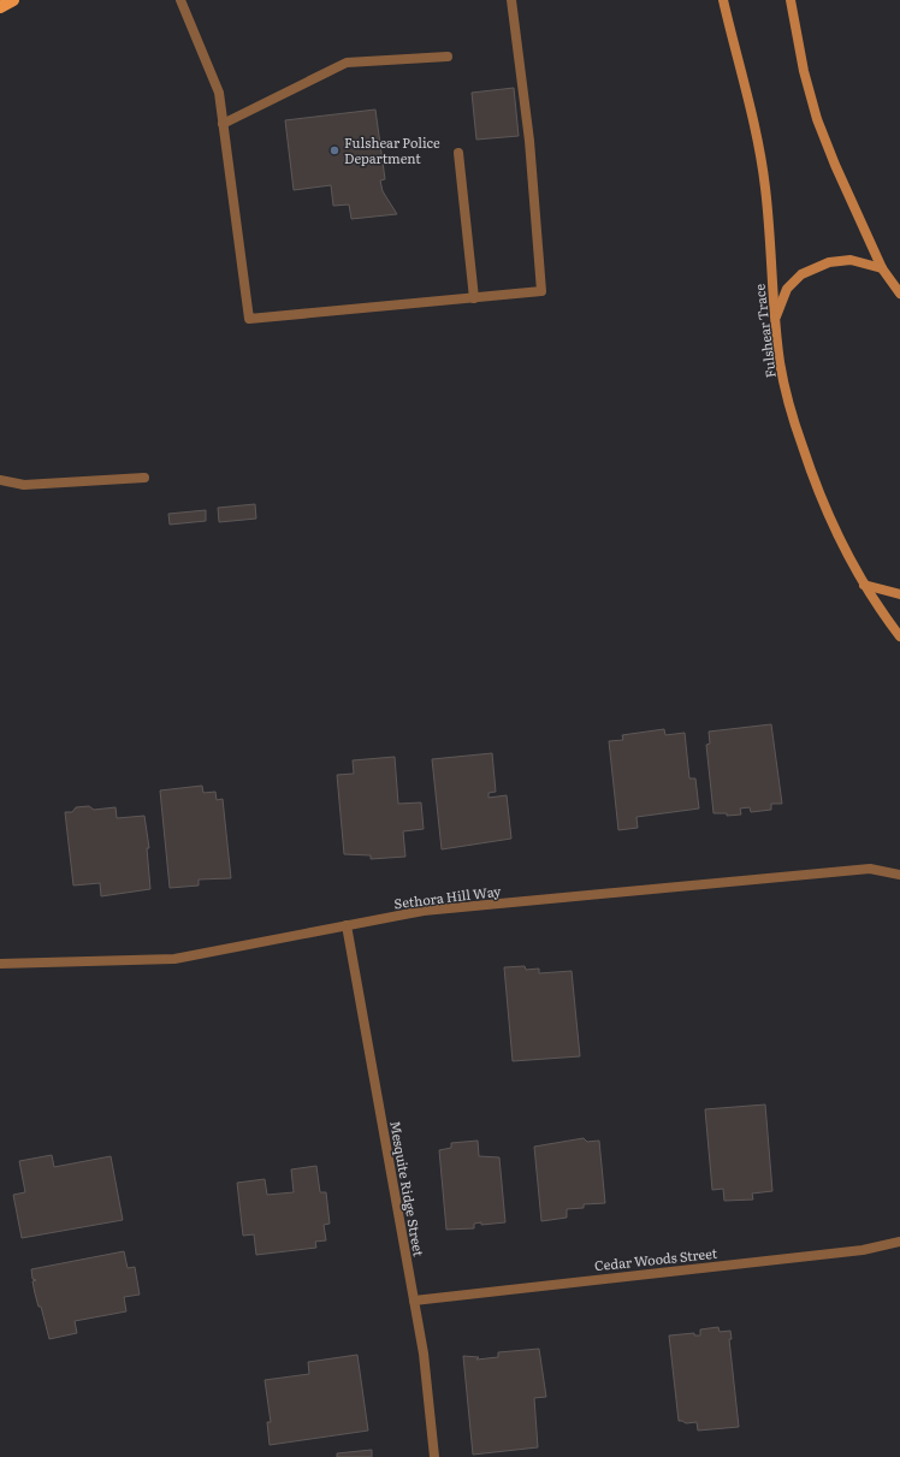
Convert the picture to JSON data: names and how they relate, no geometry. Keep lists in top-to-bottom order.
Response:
{
  "streets": {
    "street": [
      "Fulshear Trace",
      "Sethora Hill Way",
      "Mesquite Ridge Street",
      "Cedar Woods Street"
    ]
  },
  "crossings": [
    ["Sethora Hill Way", "Mesquite Ridge Street"],
    ["Mesquite Ridge Street", "Cedar Woods Street"]
  ],
  "places": ["Fulshear Police Department"]
}
